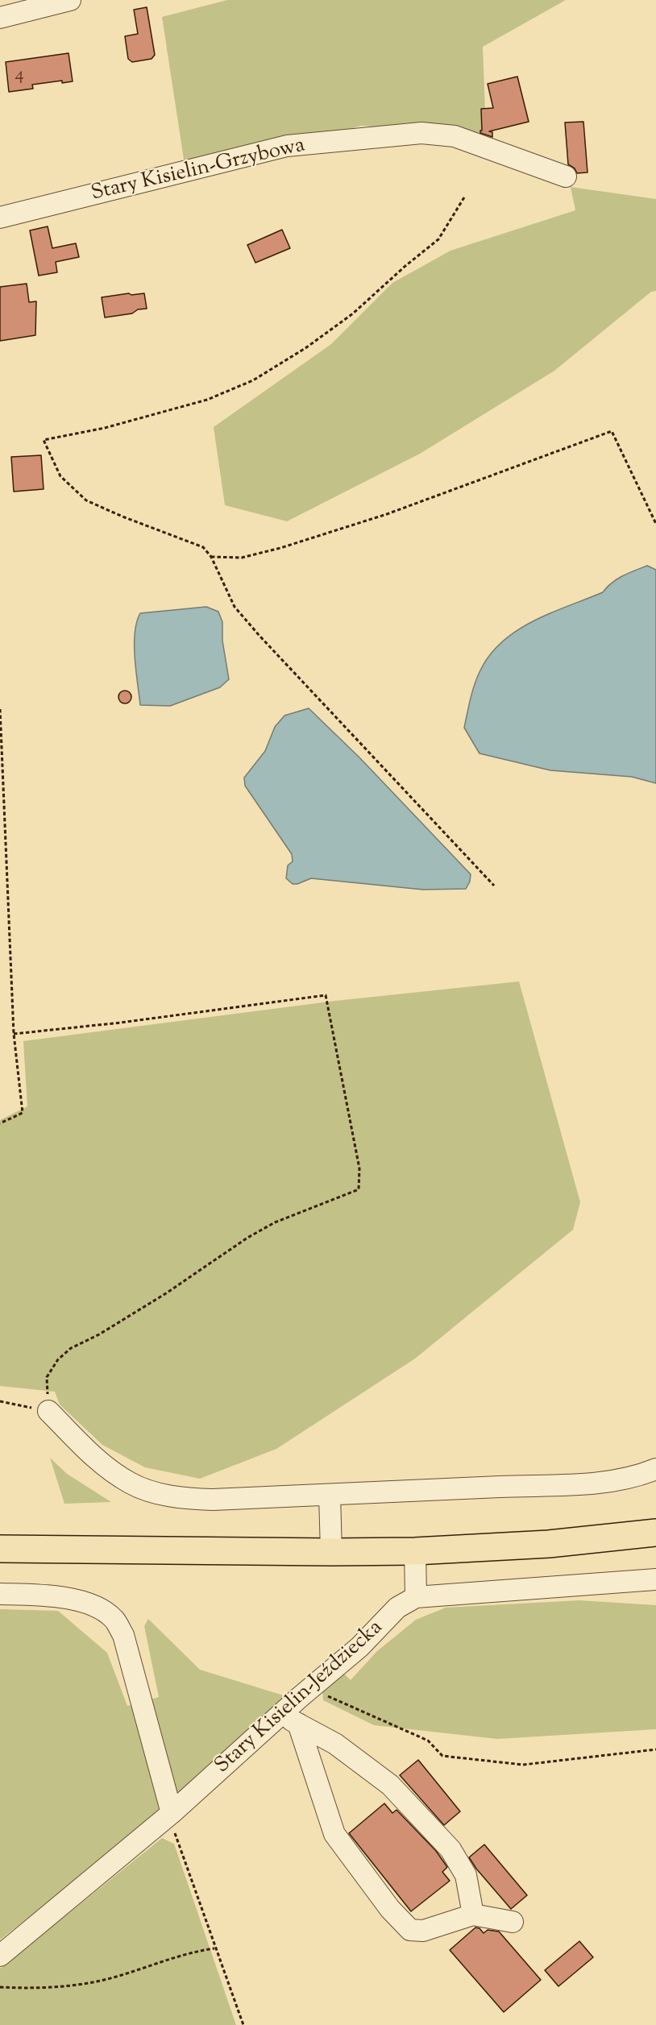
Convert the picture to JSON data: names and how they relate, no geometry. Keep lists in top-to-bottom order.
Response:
{
  "streets": {
    "street": ["Stary Kisielin-Grzybowa", "Stary Kisielin-Jeździecka"]
  },
  "house_numbers": ["4"]
}
